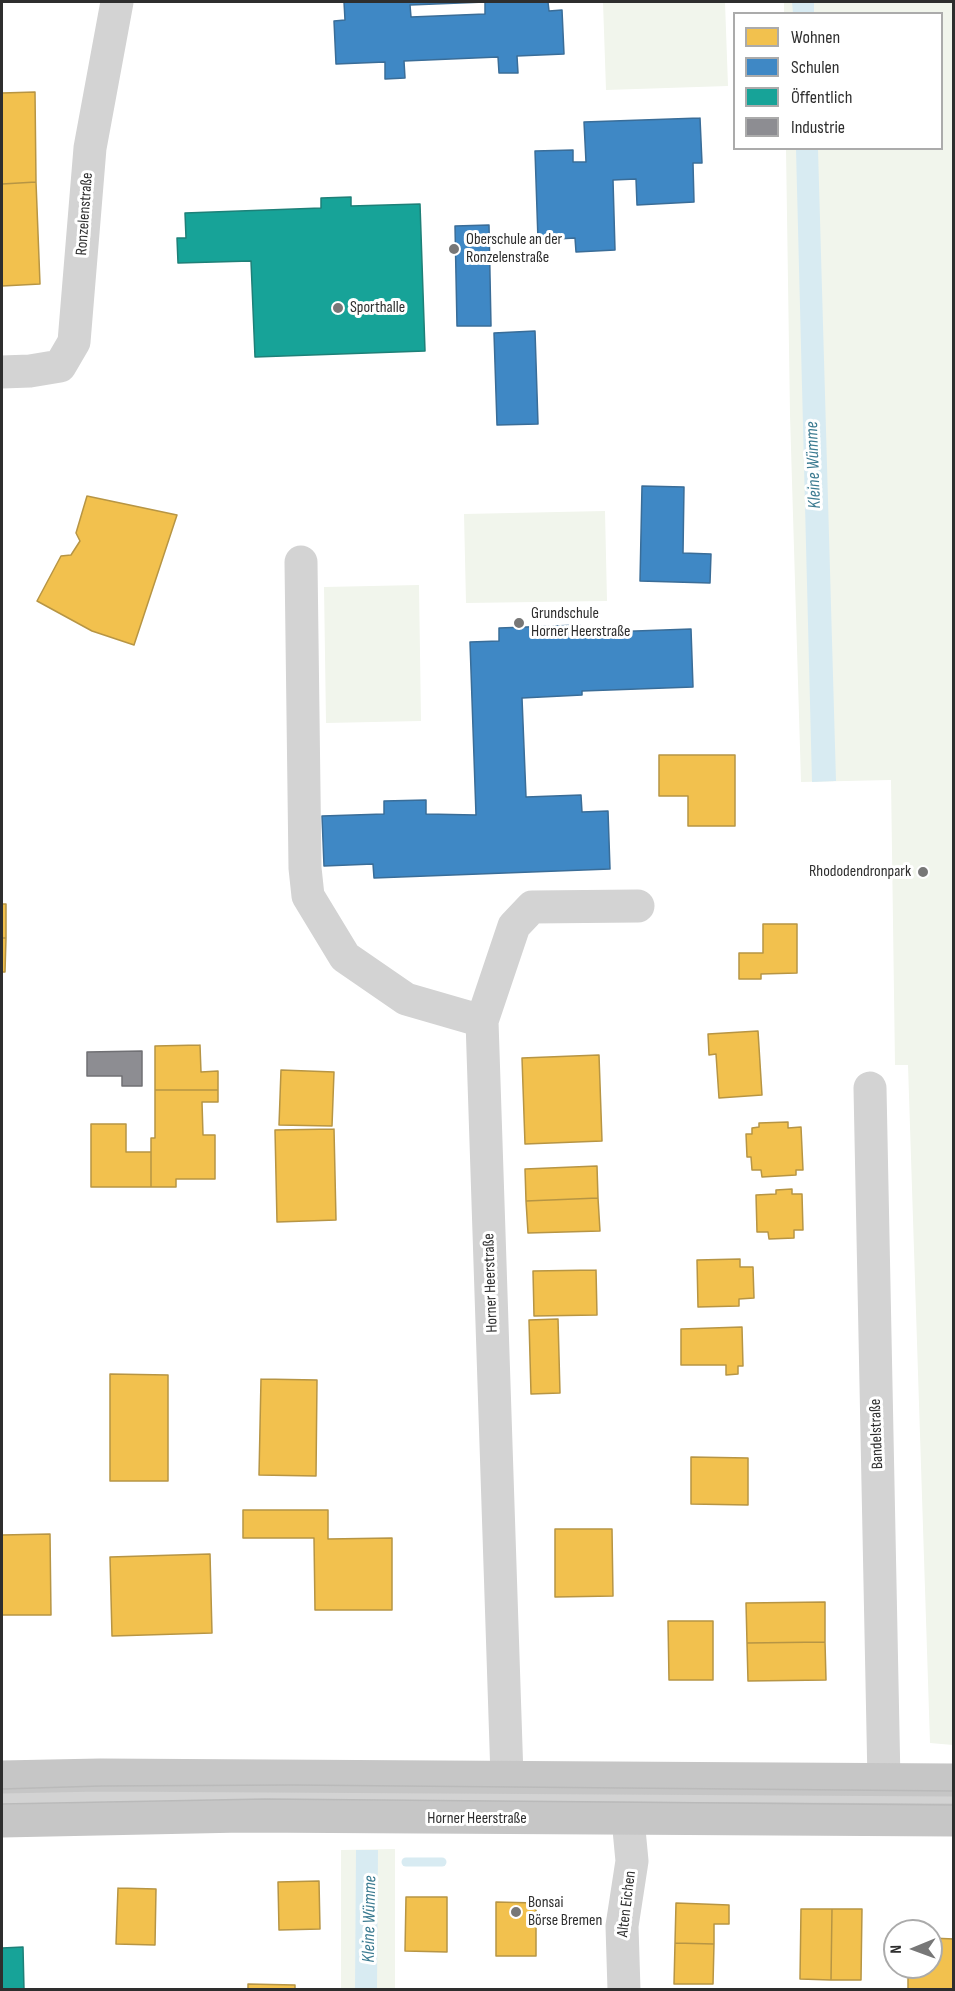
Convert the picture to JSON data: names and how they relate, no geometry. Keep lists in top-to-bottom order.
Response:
{
  "streets": {
    "main road": ["Horner Heerstraße"],
    "street": ["Ronzelenstraße", "Bandelstraße", "Alten Eichen"]
  },
  "crossings": [
    ["Horner Heerstraße", "Alten Eichen"]
  ],
  "water": ["Kleine Wümme"],
  "places": [
    "Oberschule an der Ronzelenstraße",
    "Sporthalle",
    "Grundschule Horner Heerstraße",
    "Rhododendronpark",
    "Bonsai Börse Bremen"
  ],
  "legend": [
    "Wohnen",
    "Schulen",
    "Öffentlich",
    "Industrie"
  ],
  "north": "left"
}
